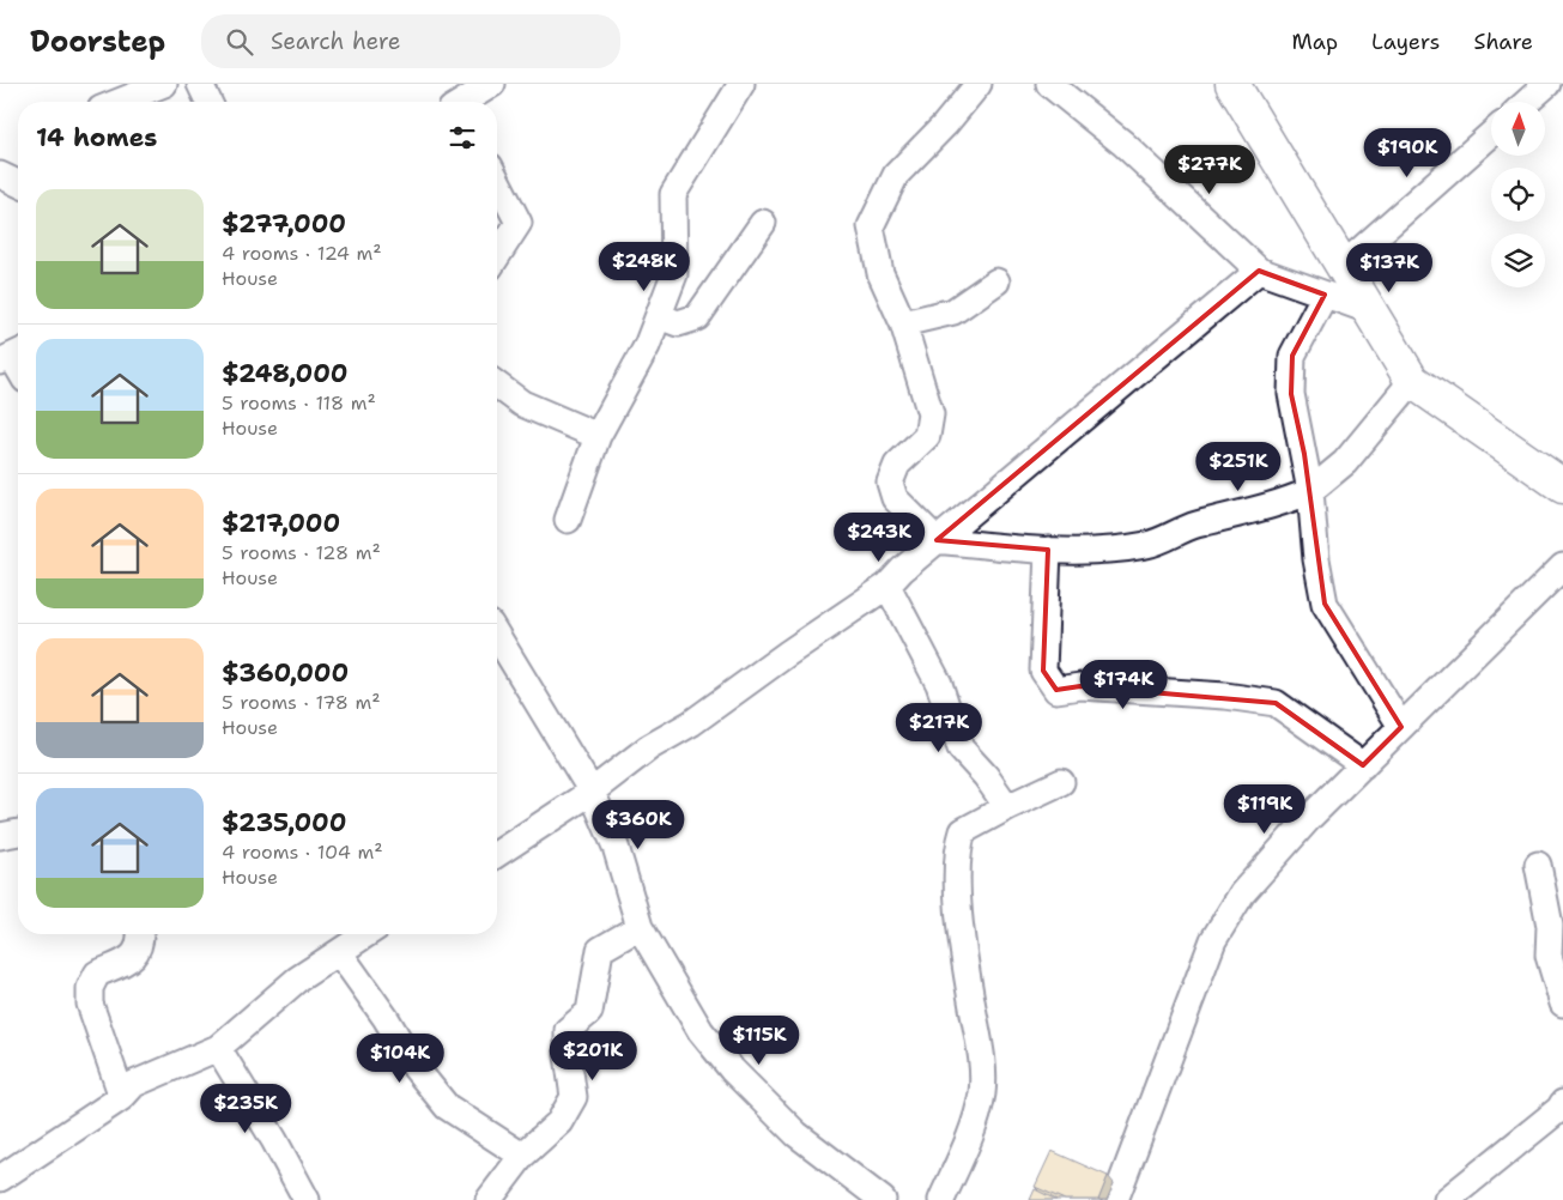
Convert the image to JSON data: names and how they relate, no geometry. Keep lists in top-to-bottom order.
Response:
{
  "north": "top",
  "page": {
    "header": "Doorstep",
    "search": "Search here",
    "nav": ["Map", "Layers", "Share"],
    "heading": "14 homes",
    "price": [
      "$190K",
      "$277K",
      "$248K",
      "$137K",
      "$251K",
      "$243K",
      "$174K",
      "$217K",
      "$119K",
      "$360K",
      "$115K",
      "$201K",
      "$104K",
      "$235K"
    ],
    "list": [
      {
        "name": "$277,000",
        "note": "4 rooms · 124 m² · House"
      },
      {
        "name": "$248,000",
        "note": "5 rooms · 118 m² · House"
      },
      {
        "name": "$217,000",
        "note": "5 rooms · 128 m² · House"
      },
      {
        "name": "$360,000",
        "note": "5 rooms · 178 m² · House"
      },
      {
        "name": "$235,000",
        "note": "4 rooms · 104 m² · House"
      }
    ]
  }
}
